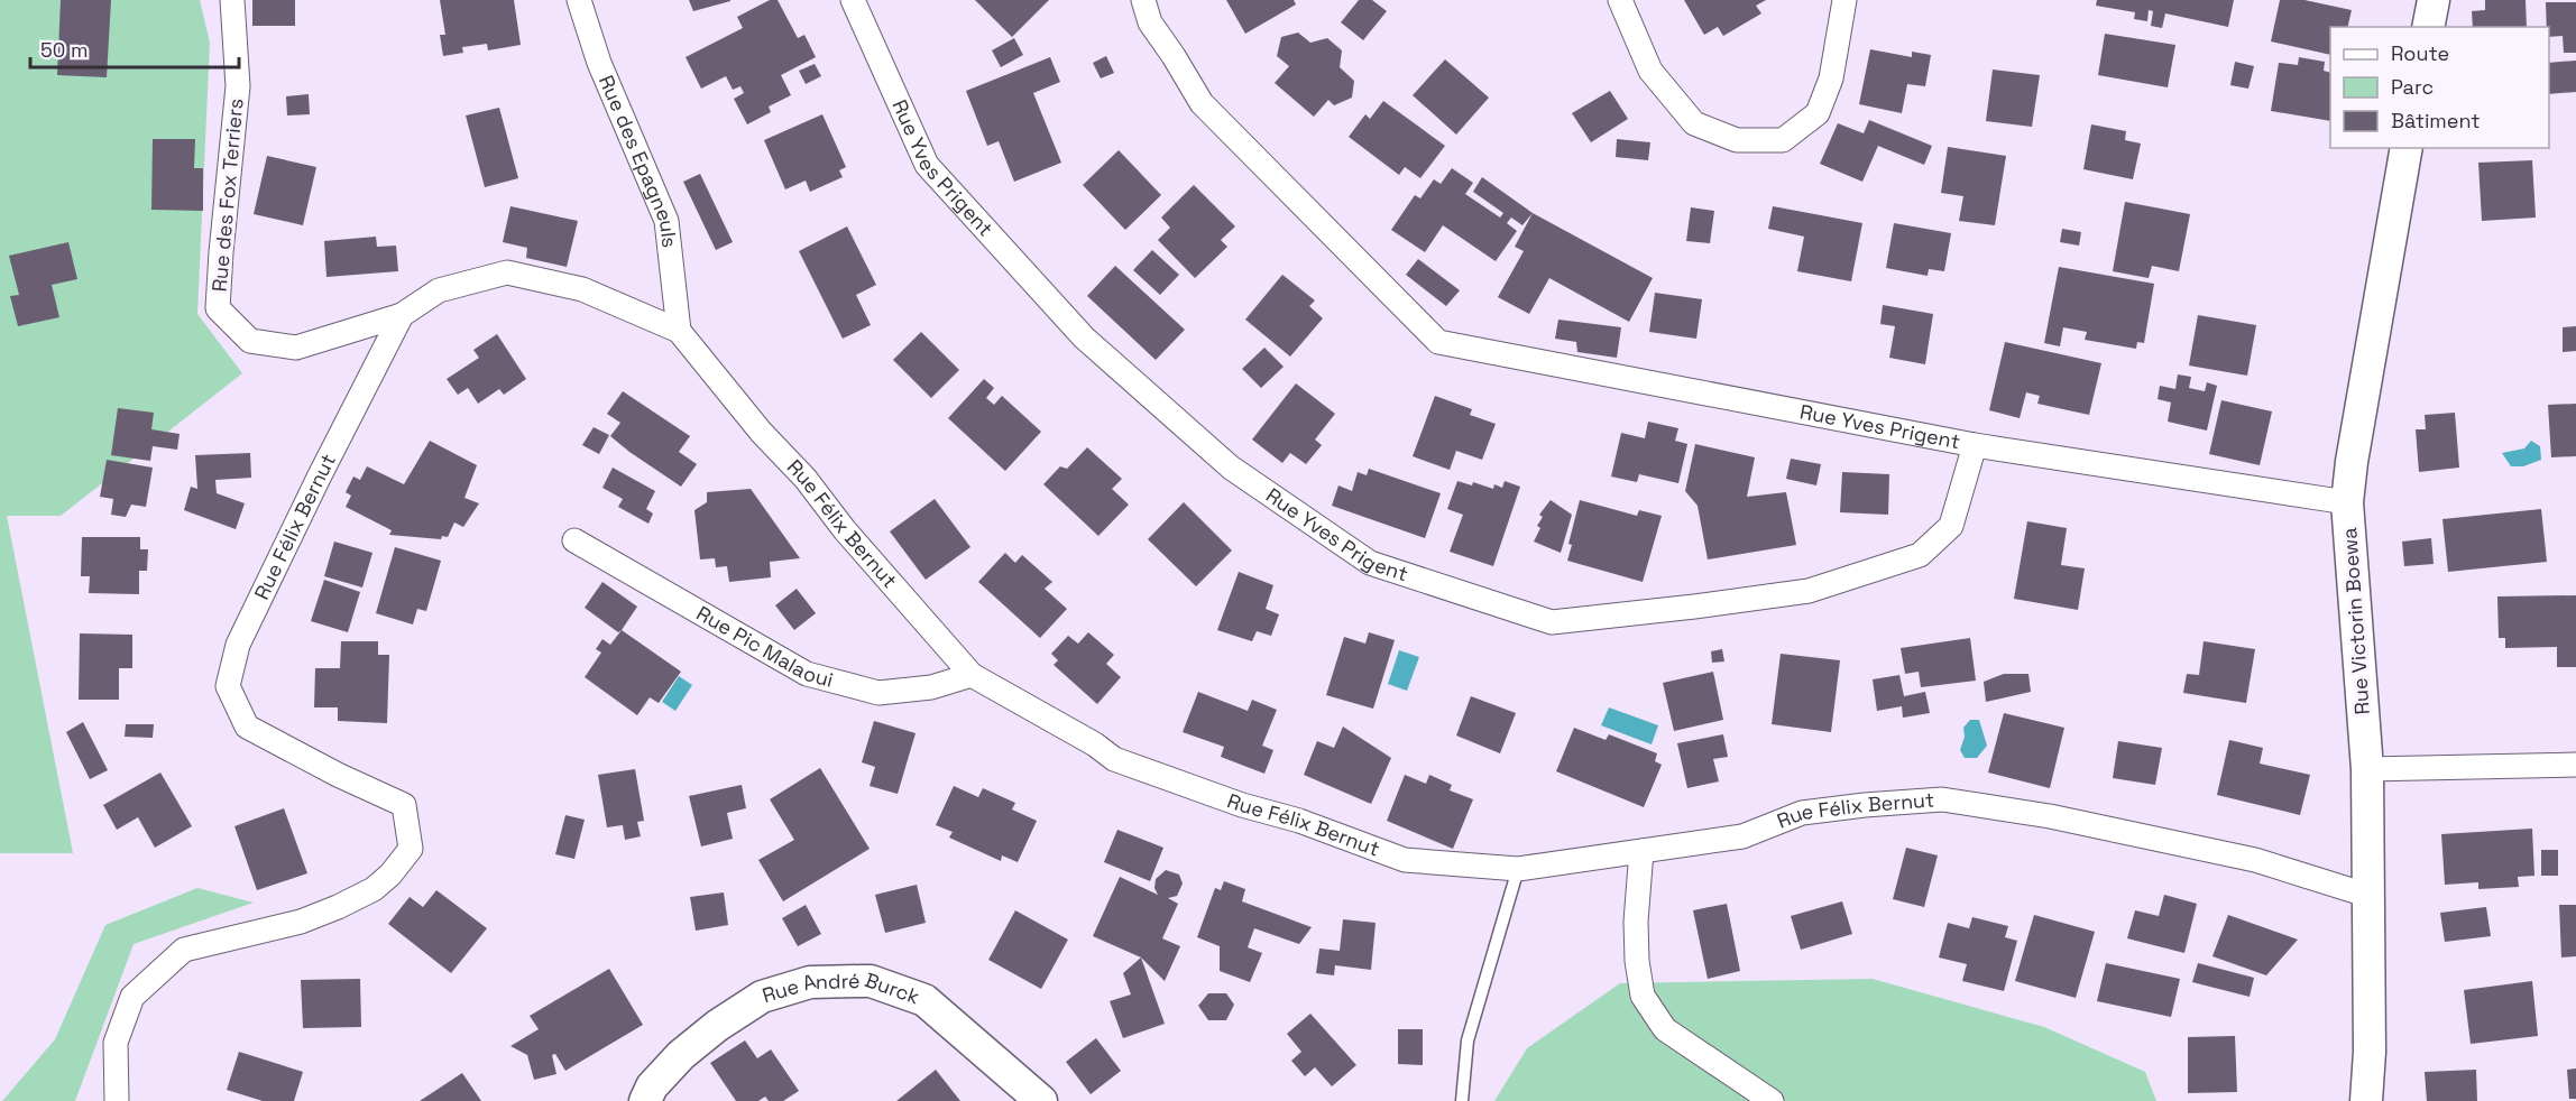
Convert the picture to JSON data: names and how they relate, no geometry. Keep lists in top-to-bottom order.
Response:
{
  "streets": {
    "street": [
      "Rue des Epagneuls",
      "Rue Yves Prigent",
      "Rue des Fox Terriers",
      "Rue Félix Bernut",
      "Rue Victorin Boewa",
      "Rue Pic Malaoui",
      "Rue André Burck"
    ]
  },
  "crossings": [
    ["Rue des Epagneuls", "Rue Félix Bernut"],
    ["Rue Yves Prigent", "Rue Victorin Boewa"],
    ["Rue des Fox Terriers", "Rue Félix Bernut"],
    ["Rue Félix Bernut", "Rue Victorin Boewa"],
    ["Rue Félix Bernut", "Rue Pic Malaoui"]
  ],
  "legend": ["Route", "Parc", "Bâtiment"],
  "scale_bar": "50 m"
}
